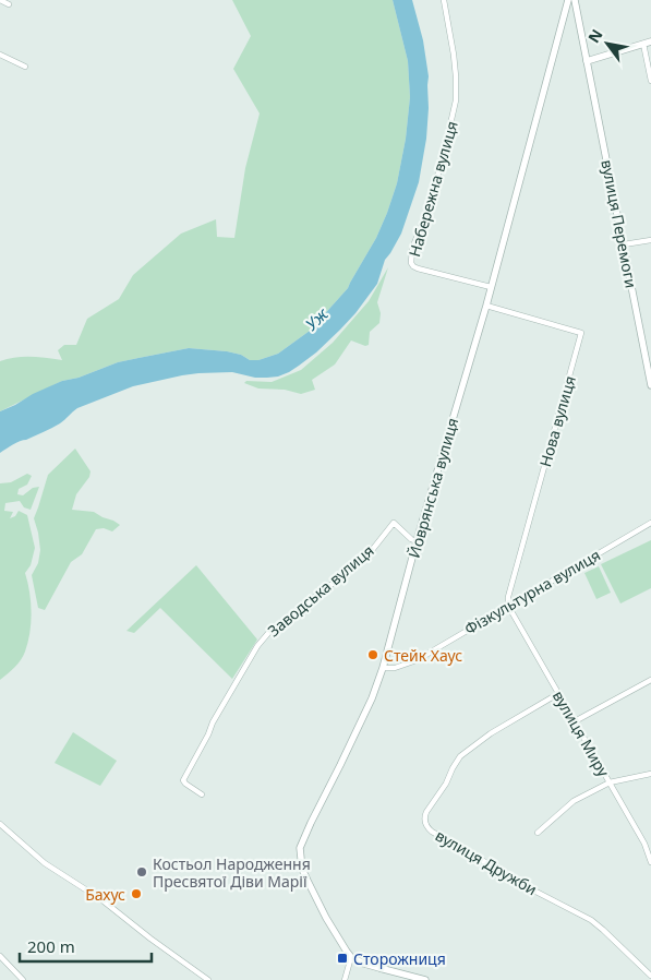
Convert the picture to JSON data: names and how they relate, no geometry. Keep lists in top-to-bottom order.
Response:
{
  "streets": {
    "street": [
      "Набережна вулиця",
      "вулиця Перемоги",
      "Нова вулиця",
      "Йоврянська вулиця",
      "Заводська вулиця",
      "Фізкультурна вулиця",
      "вулиця Миру",
      "вулиця Дружби"
    ]
  },
  "crossings": [
    ["Набережна вулиця", "Йоврянська вулиця"],
    ["Нова вулиця", "Йоврянська вулиця"],
    ["Нова вулиця", "Фізкультурна вулиця"],
    ["Нова вулиця", "вулиця Миру"],
    ["Йоврянська вулиця", "Заводська вулиця"],
    ["Йоврянська вулиця", "Фізкультурна вулиця"],
    ["Фізкультурна вулиця", "вулиця Миру"],
    ["вулиця Миру", "вулиця Дружби"]
  ],
  "water": ["Уж"],
  "places": {
    "other": ["Стейк Хаус", "Костьол Народження Пресвятої Діви Марії", "Бахус"],
    "transit": ["Сторожниця"]
  },
  "scale_bar": "200 m",
  "north": "top left"
}
